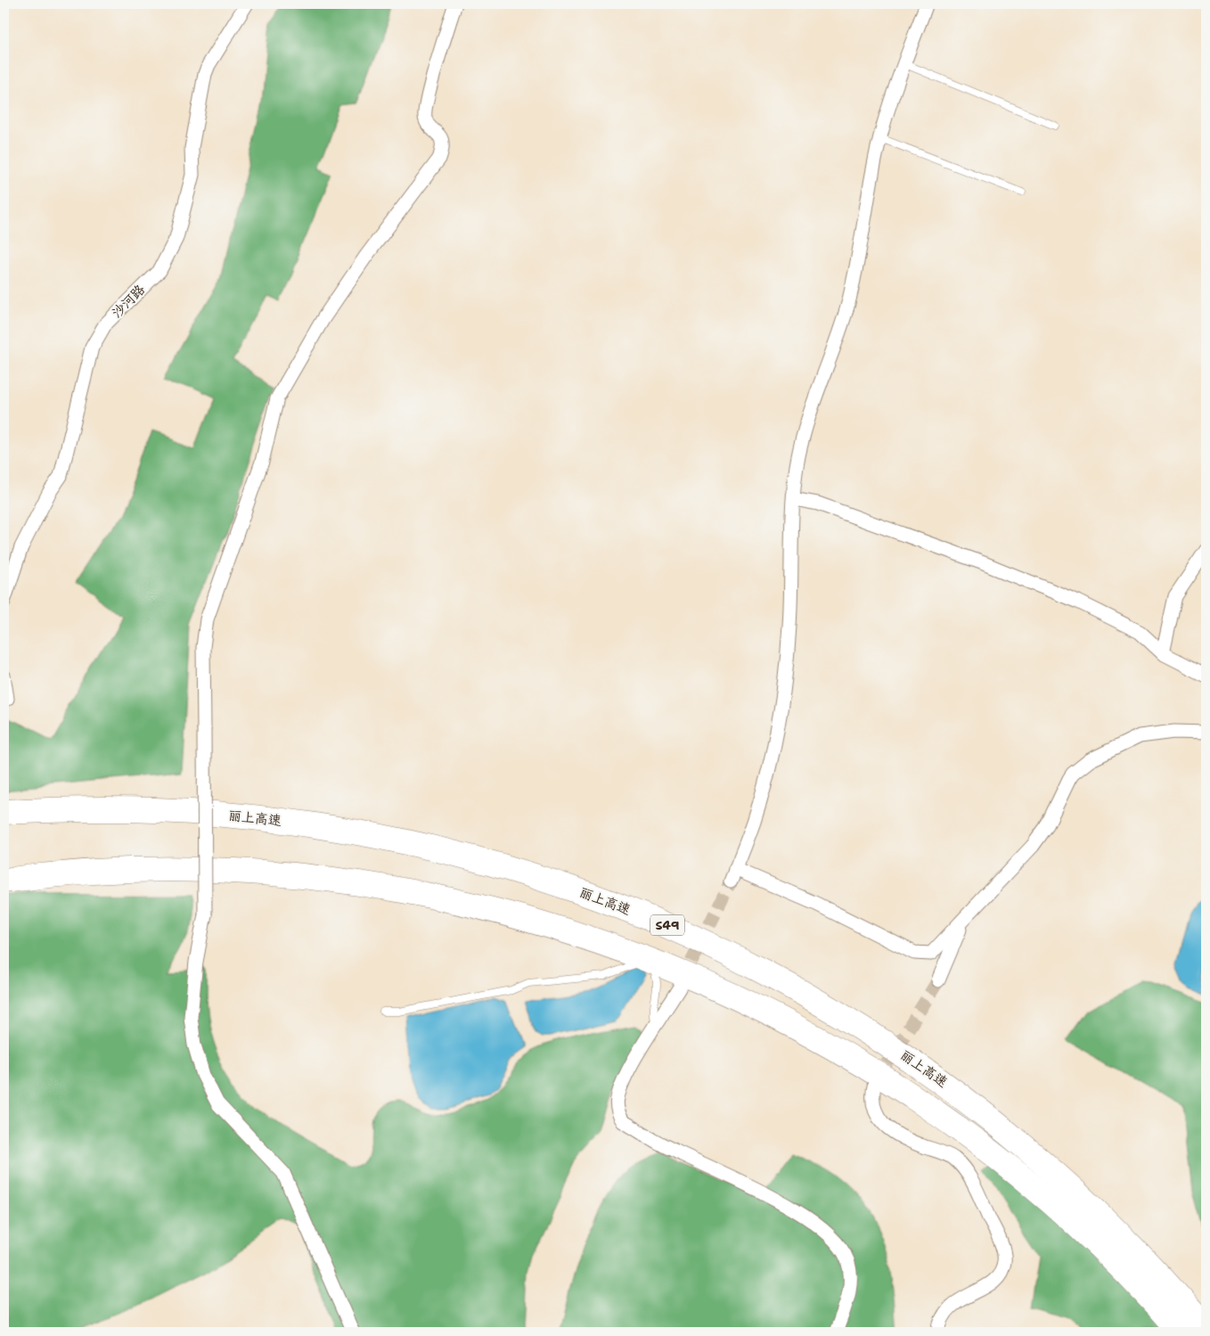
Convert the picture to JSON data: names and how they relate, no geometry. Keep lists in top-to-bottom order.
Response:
{
  "streets": {
    "highway": ["丽上高速", "S49"],
    "street": ["沙河路"]
  }
}
